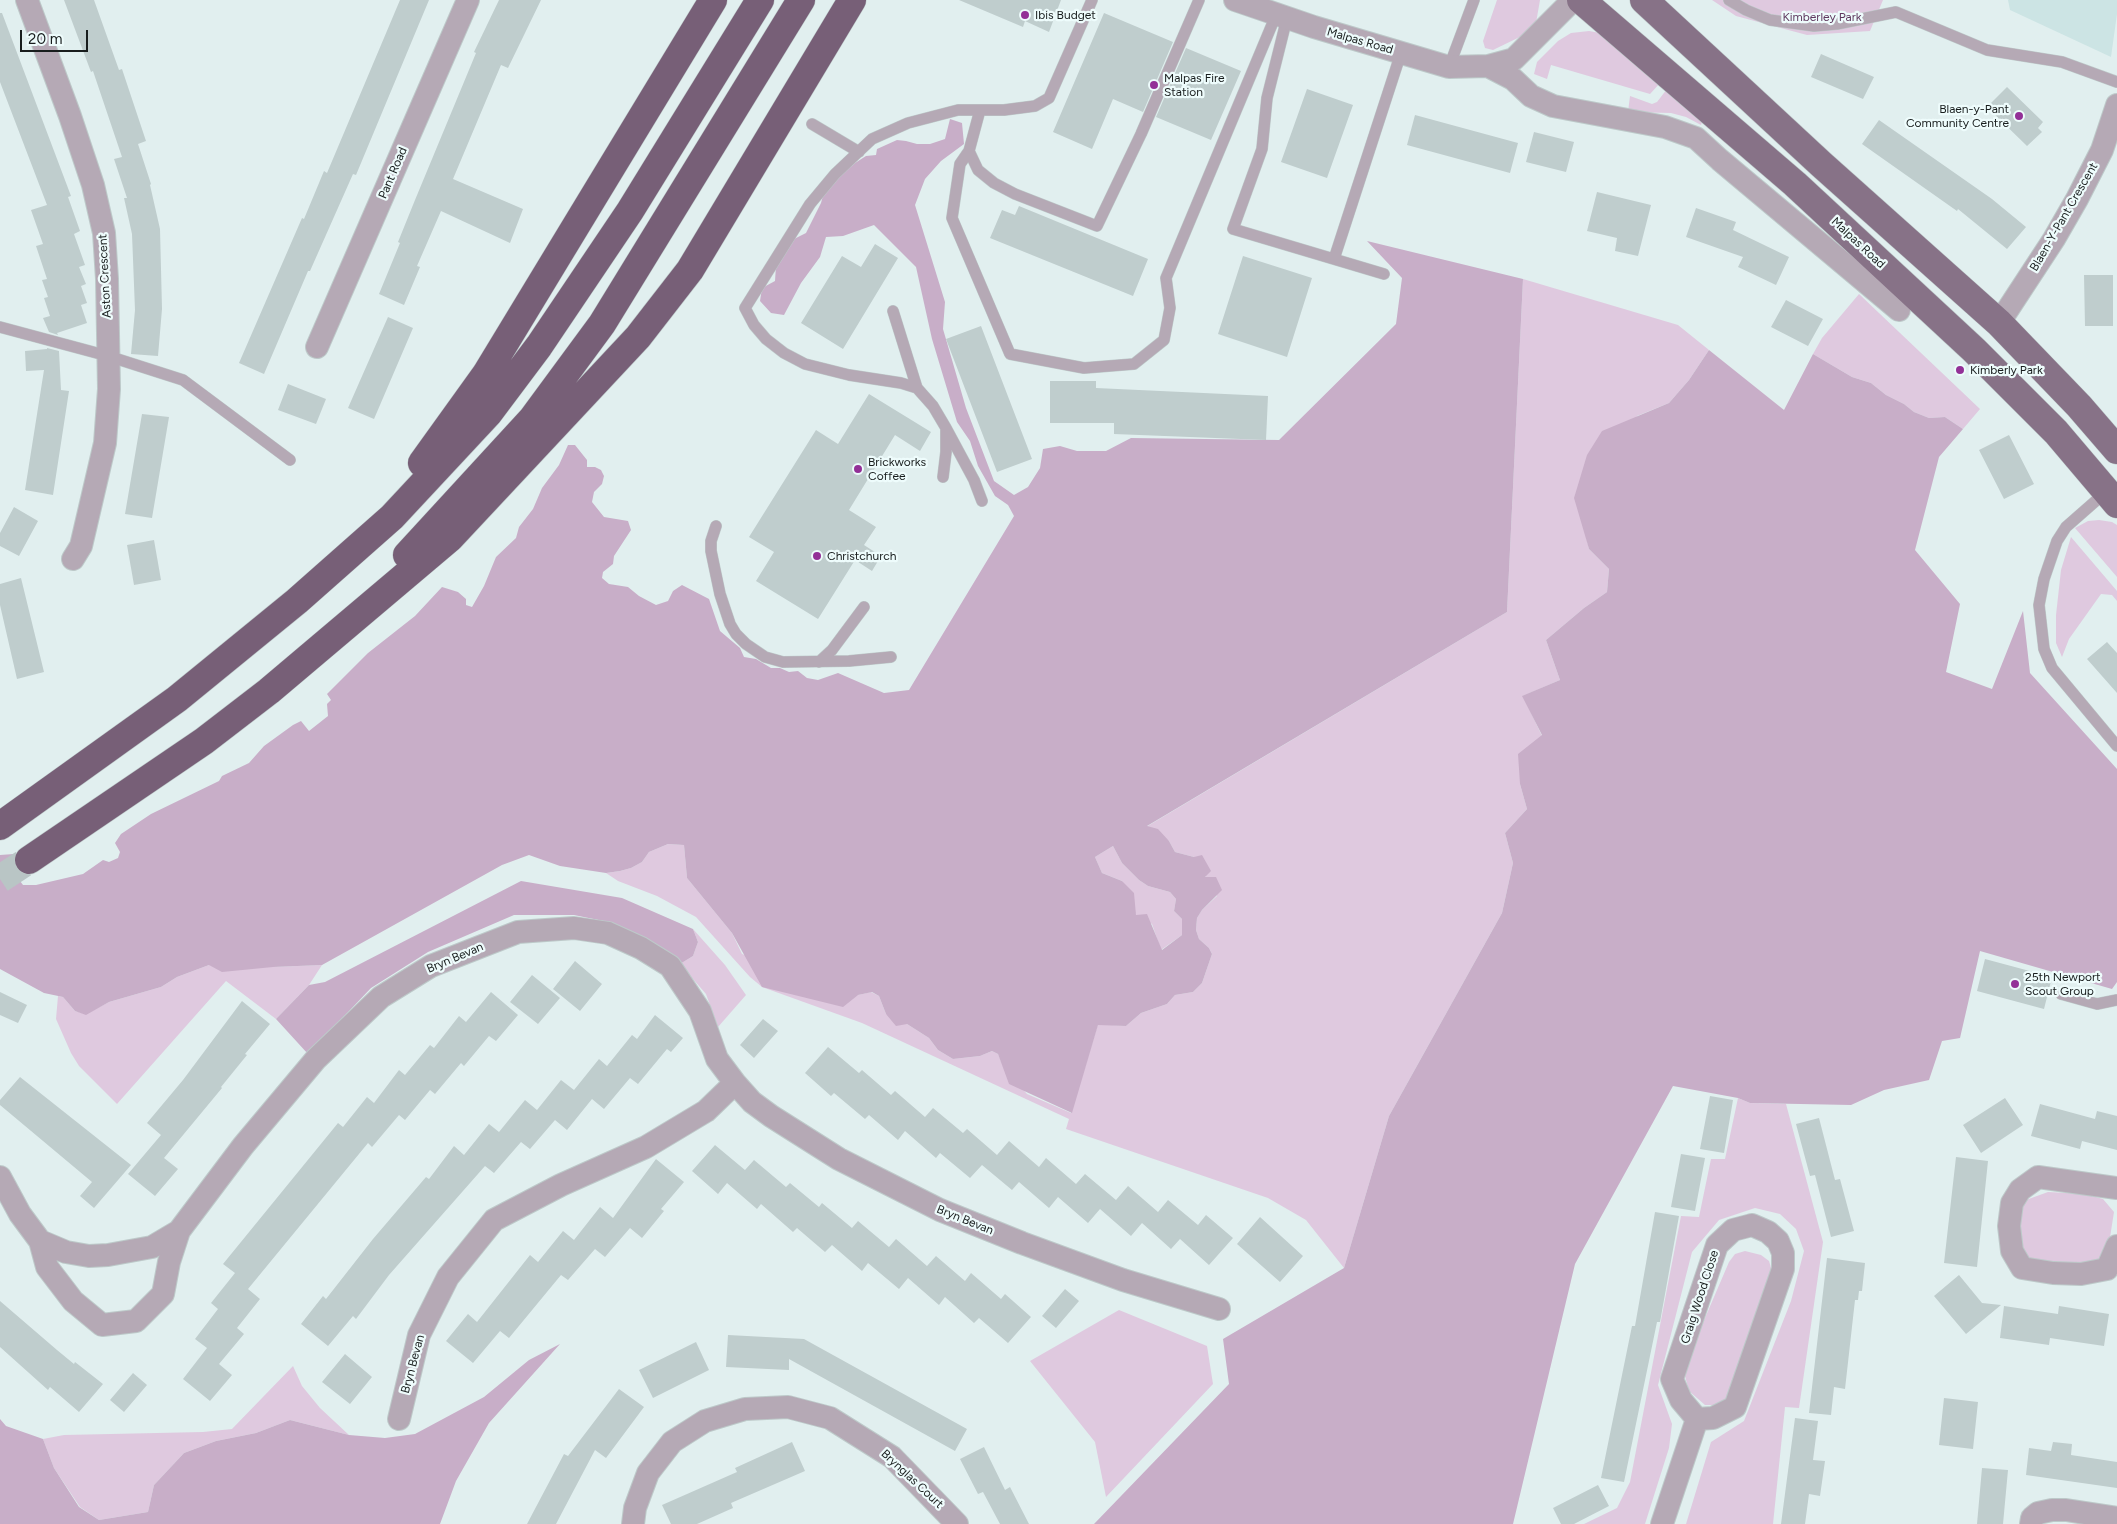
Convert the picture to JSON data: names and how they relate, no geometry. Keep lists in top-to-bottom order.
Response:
{
  "streets": {
    "main road": ["Malpas Road"],
    "street": [
      "Pant Road",
      "Blaen-Y-Pant Crescent",
      "Aston Crescent",
      "Bryn Bevan",
      "Graig Wood Close",
      "Brynglas Court"
    ]
  },
  "parks": ["Kimberley Park"],
  "places": [
    "Ibis Budget",
    "Malpas Fire Station",
    "Blaen-y-Pant Community Centre",
    "Kimberly Park",
    "Brickworks Coffee",
    "Christchurch",
    "25th Newport Scout Group"
  ],
  "scale_bar": "20 m"
}
